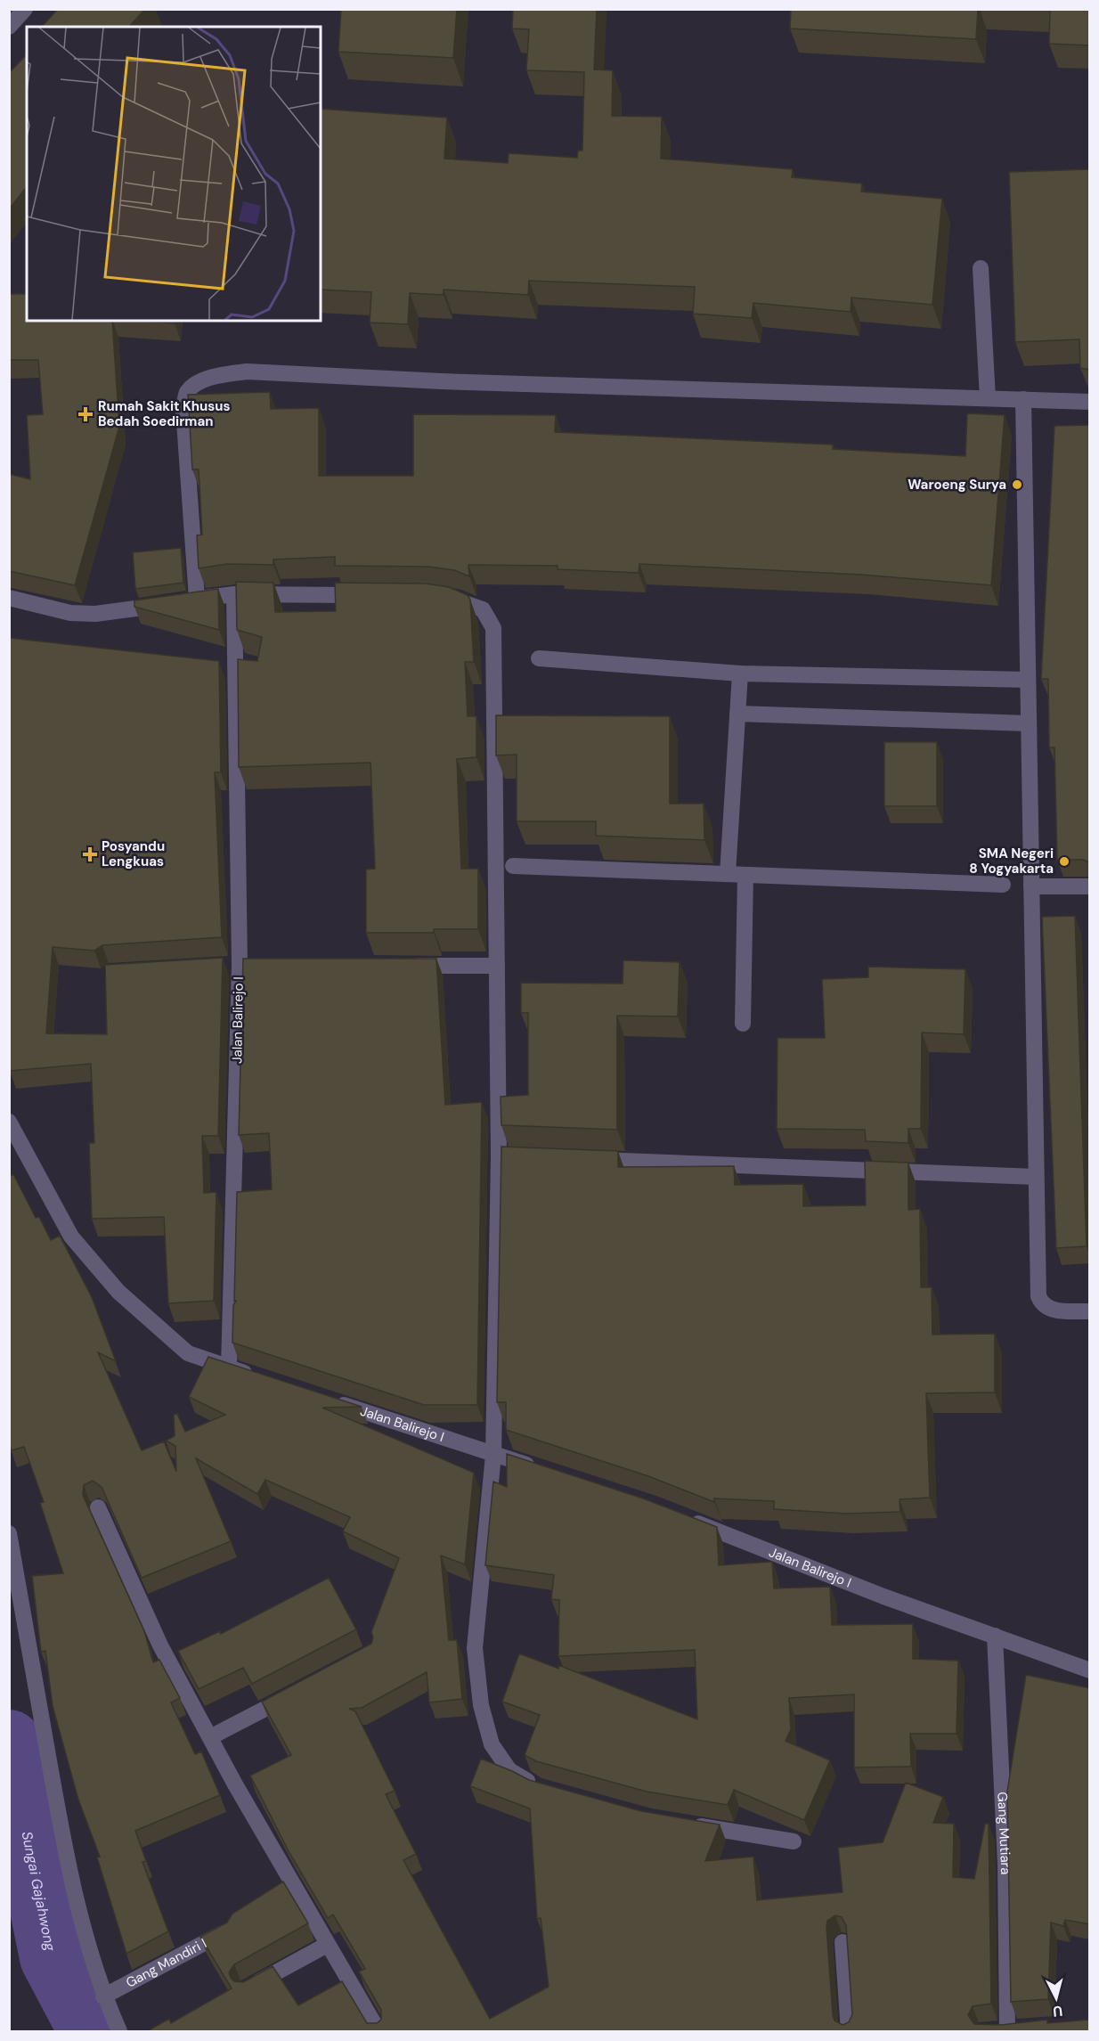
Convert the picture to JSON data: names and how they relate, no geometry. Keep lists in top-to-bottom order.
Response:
{
  "streets": {
    "street": ["Jalan Balirejo I", "Gang Mutiara", "Gang Mandiri I"]
  },
  "crossings": [
    ["Jalan Balirejo I", "Gang Mutiara"]
  ],
  "water": ["Sungai Gajahwong"],
  "places": {
    "health": ["Rumah Sakit Khusus Bedah Soedirman", "Posyandu Lengkuas"],
    "other": ["Waroeng Surya", "SMA Negeri 8 Yogyakarta"]
  },
  "north": "bottom"
}
